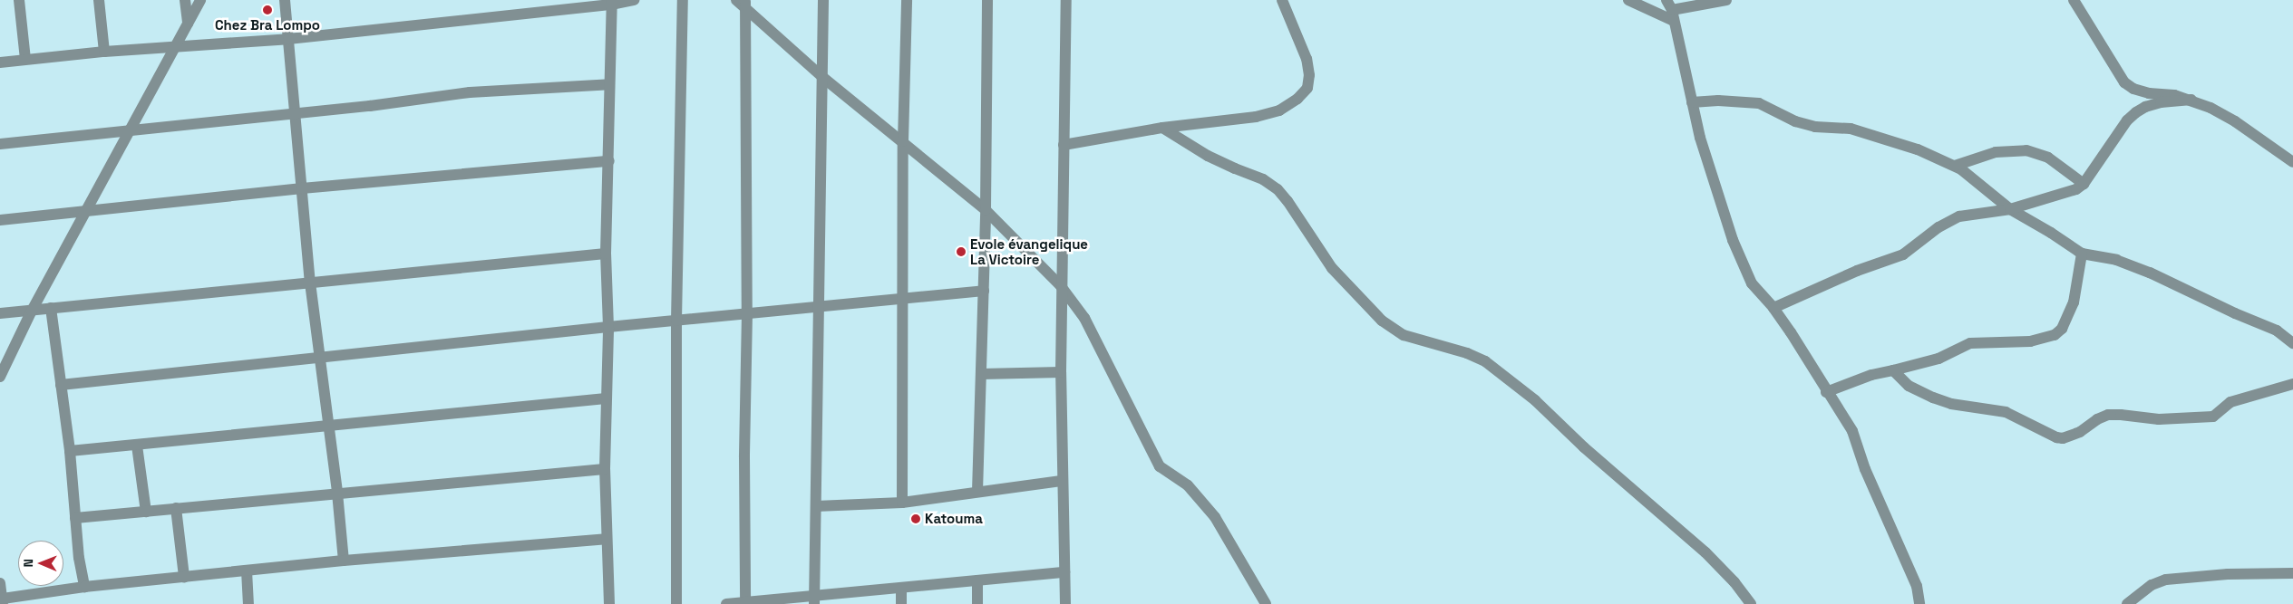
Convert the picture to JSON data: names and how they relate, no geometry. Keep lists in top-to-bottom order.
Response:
{
  "places": ["Chez Bra Lompo", "Evole évangelique La Victoire", "Katouma"],
  "north": "left"
}
